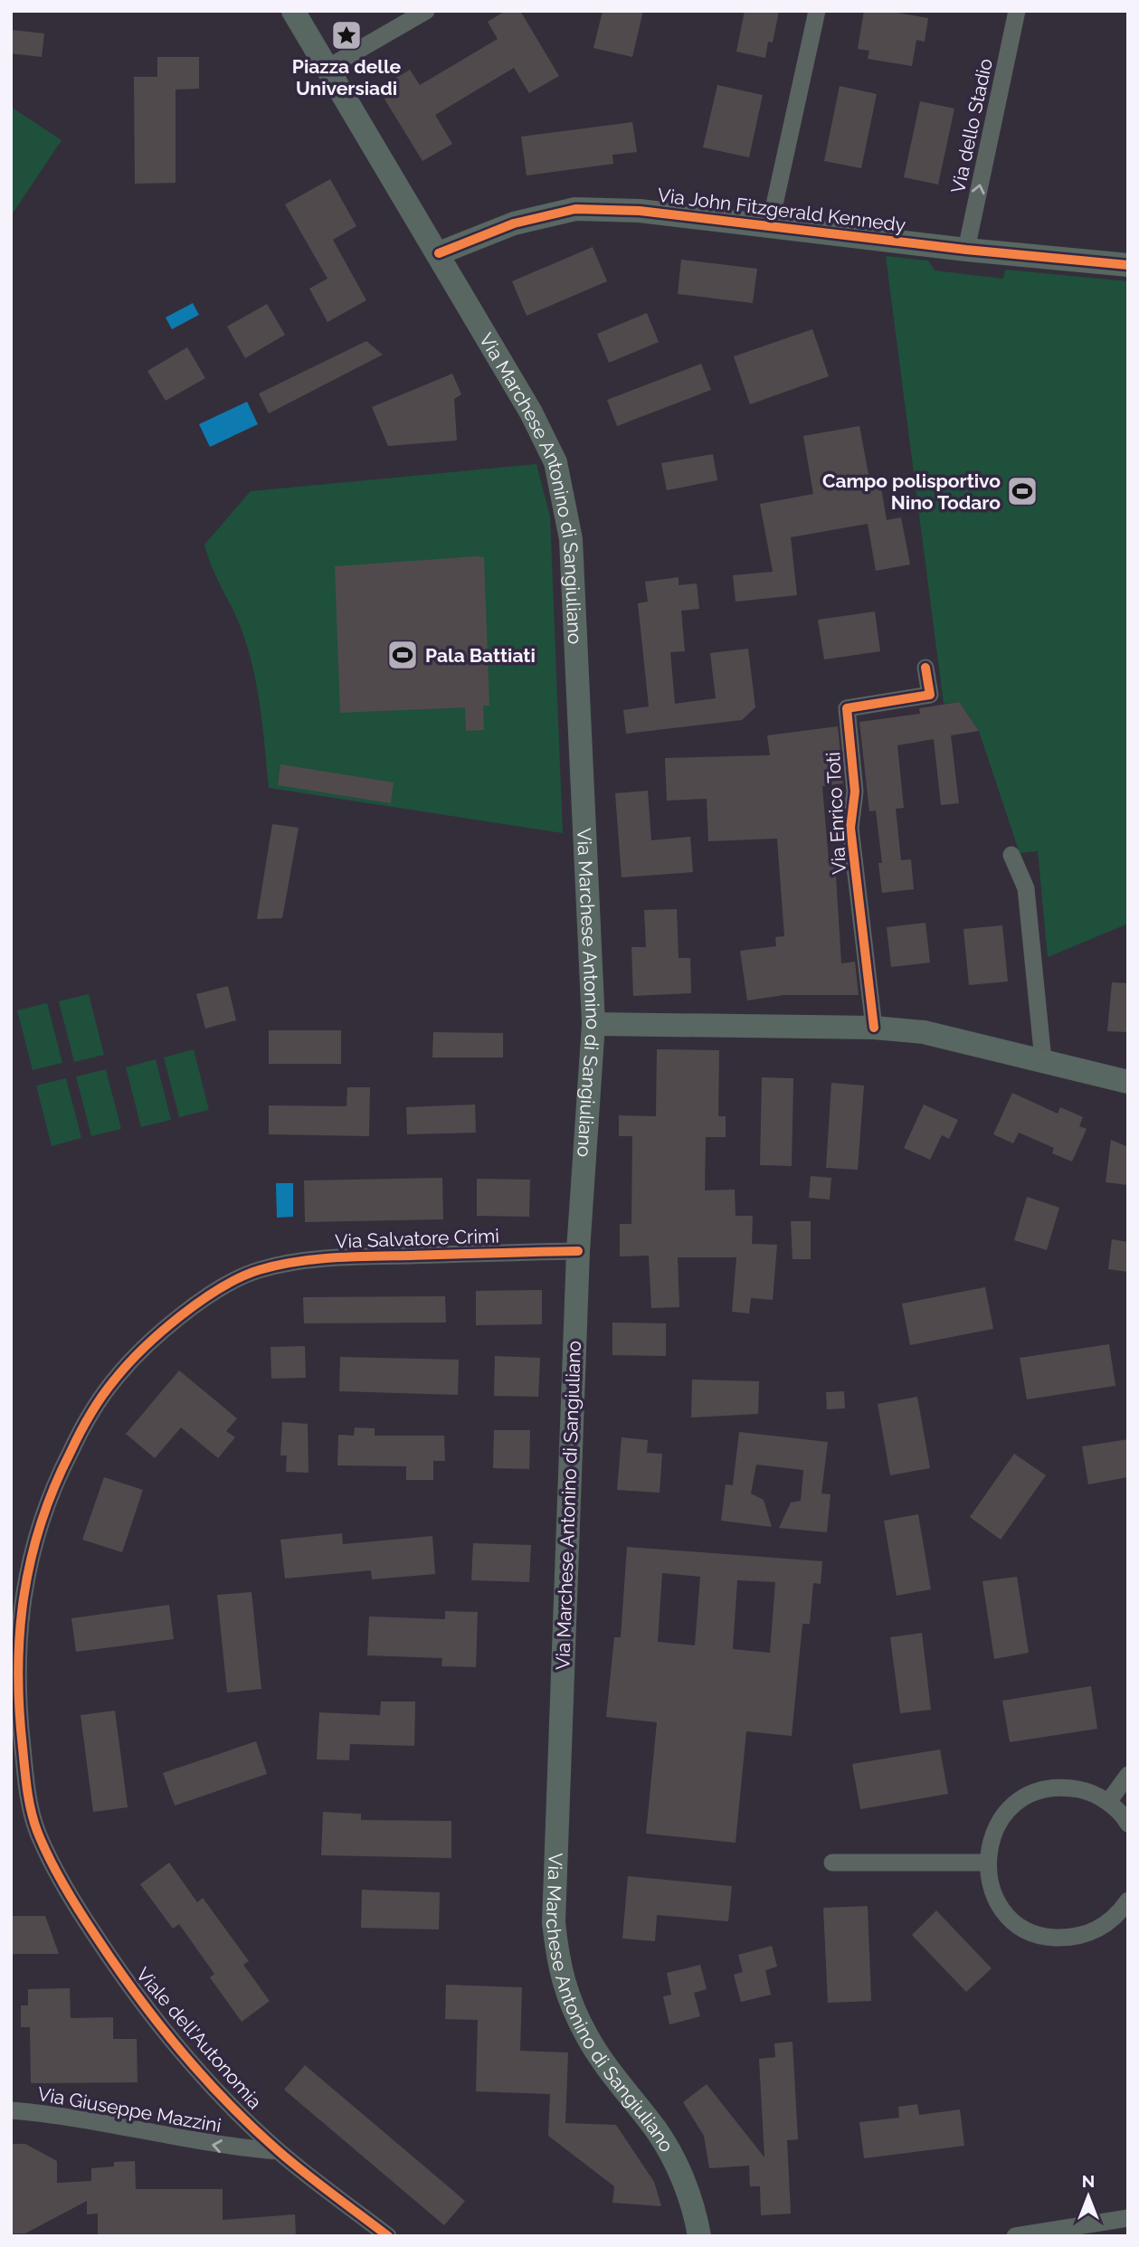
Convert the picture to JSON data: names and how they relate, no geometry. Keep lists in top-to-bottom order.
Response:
{
  "streets": {
    "main road": ["Via John Fitzgerald Kennedy", "Via Marchese Antonino di Sangiuliano"],
    "street": [
      "Via dello Stadio",
      "Via Enrico Toti",
      "Via Salvatore Crimi",
      "Viale dell'Autonomia",
      "Via Giuseppe Mazzini"
    ]
  },
  "crossings": [
    ["Via dello Stadio", "Via John Fitzgerald Kennedy"],
    ["Via John Fitzgerald Kennedy", "Via Marchese Antonino di Sangiuliano"],
    ["Via Marchese Antonino di Sangiuliano", "Via Salvatore Crimi"],
    ["Via Salvatore Crimi", "Viale dell'Autonomia"],
    ["Viale dell'Autonomia", "Via Giuseppe Mazzini"]
  ],
  "one_way": ["Via dello Stadio", "Via Giuseppe Mazzini"],
  "places": {
    "place": ["Piazza delle Universiadi"],
    "sports": ["Campo polisportivo Nino Todaro", "Pala Battiati"]
  },
  "north": "top"
}
